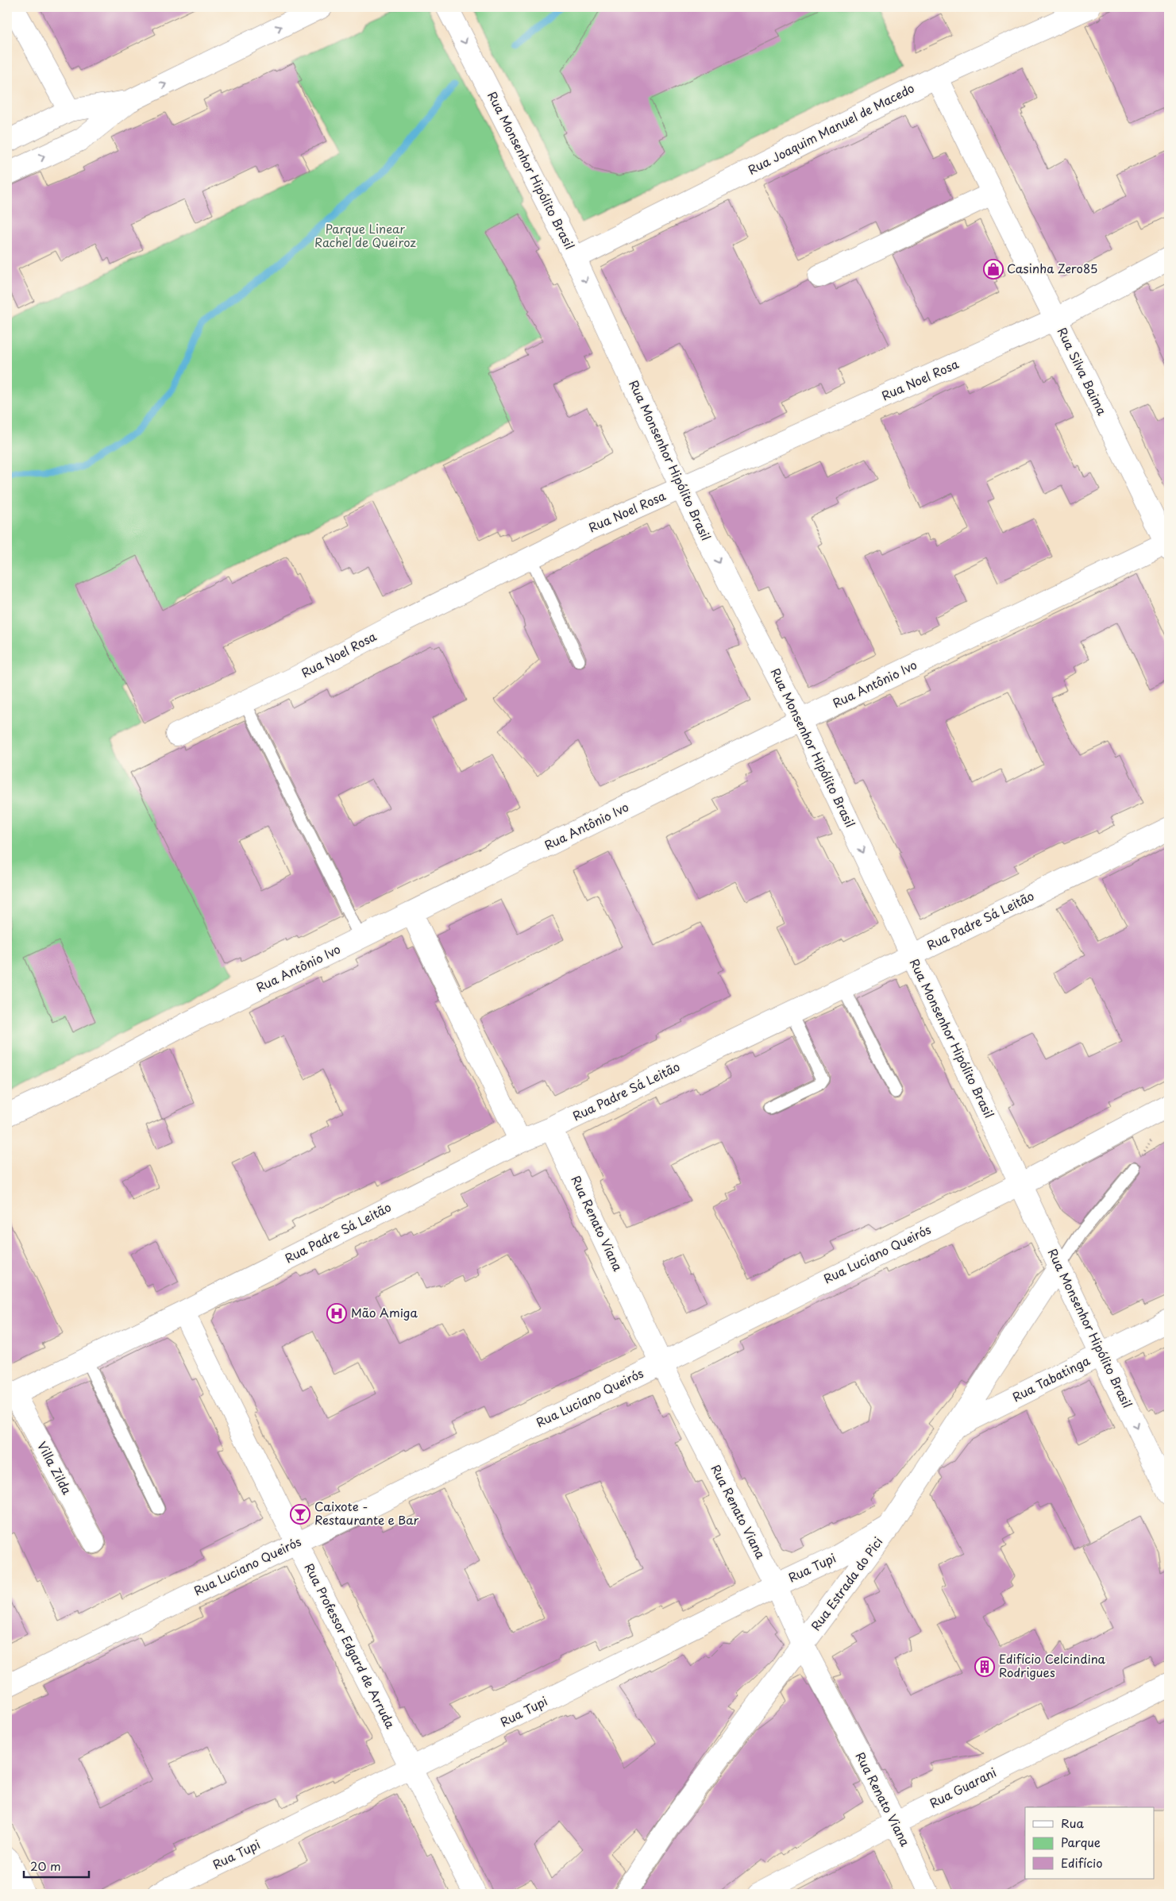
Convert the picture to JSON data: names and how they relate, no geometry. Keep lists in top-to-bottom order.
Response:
{
  "streets": {
    "street": [
      "Rua Joaquim Manuel de Macedo",
      "Rua Monsenhor Hipólito Brasil",
      "Rua Silva Baima",
      "Rua Noel Rosa",
      "Rua Antônio Ivo",
      "Rua Padre Sá Leitão",
      "Rua Renato Viana",
      "Rua Luciano Queirós",
      "Rua Tabatinga",
      "Villa Zilda",
      "Rua Tupi",
      "Rua Estrada do Pici",
      "Rua Professor Edgard de Arruda",
      "Rua Guarani"
    ]
  },
  "crossings": [
    ["Rua Joaquim Manuel de Macedo", "Rua Monsenhor Hipólito Brasil"],
    ["Rua Joaquim Manuel de Macedo", "Rua Silva Baima"],
    ["Rua Monsenhor Hipólito Brasil", "Rua Noel Rosa"],
    ["Rua Monsenhor Hipólito Brasil", "Rua Antônio Ivo"],
    ["Rua Monsenhor Hipólito Brasil", "Rua Padre Sá Leitão"],
    ["Rua Monsenhor Hipólito Brasil", "Rua Luciano Queirós"],
    ["Rua Monsenhor Hipólito Brasil", "Rua Tabatinga"],
    ["Rua Monsenhor Hipólito Brasil", "Rua Estrada do Pici"],
    ["Rua Silva Baima", "Rua Noel Rosa"],
    ["Rua Silva Baima", "Rua Antônio Ivo"],
    ["Rua Padre Sá Leitão", "Rua Renato Viana"],
    ["Rua Padre Sá Leitão", "Villa Zilda"],
    ["Rua Padre Sá Leitão", "Rua Professor Edgard de Arruda"],
    ["Rua Renato Viana", "Rua Luciano Queirós"],
    ["Rua Renato Viana", "Rua Tupi"],
    ["Rua Renato Viana", "Rua Estrada do Pici"],
    ["Rua Renato Viana", "Rua Guarani"],
    ["Rua Luciano Queirós", "Rua Professor Edgard de Arruda"],
    ["Rua Tabatinga", "Rua Estrada do Pici"],
    ["Rua Tupi", "Rua Estrada do Pici"],
    ["Rua Tupi", "Rua Professor Edgard de Arruda"]
  ],
  "one_way": ["Rua Monsenhor Hipólito Brasil"],
  "parks": ["Parque Linear Rachel de Queiroz"],
  "places": {
    "shop": ["Casinha Zero85"],
    "hospital": ["Mão Amiga"],
    "bar": ["Caixote - Restaurante e Bar"],
    "building": ["Edifício Celcindina Rodrigues"]
  },
  "legend": ["Rua", "Parque", "Edifício"],
  "scale_bar": "20 m"
}
